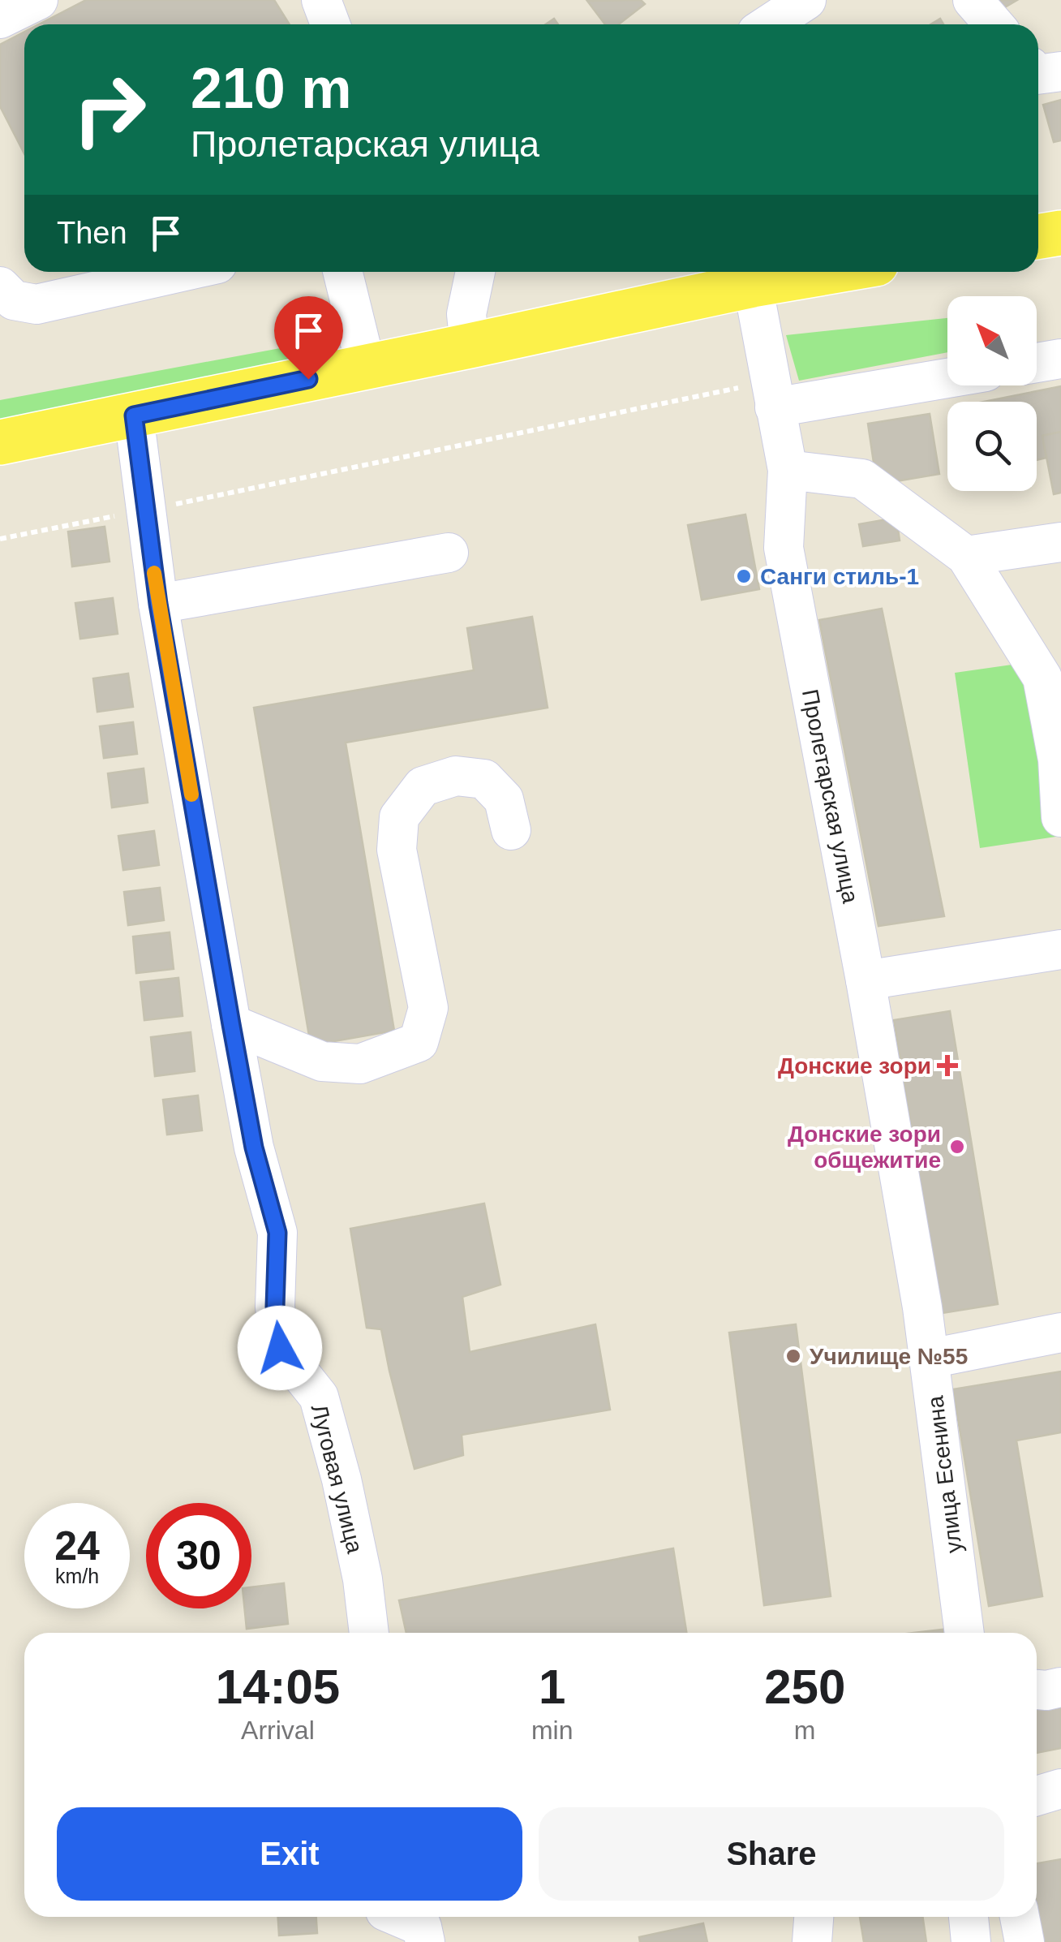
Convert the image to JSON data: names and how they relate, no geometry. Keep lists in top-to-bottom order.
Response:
{
  "streets": {
    "street": ["Пролетарская улица", "улица Есенина", "Луговая улица"]
  },
  "crossings": [
    ["Пролетарская улица", "улица Есенина"]
  ],
  "places": {
    "other": ["Санги стиль-1", "Донские зори общежитие", "Училище №55"],
    "health": ["Донские зори"]
  },
  "north": "top left",
  "page": {
    "turn": ["210 m", "Пролетарская улица"],
    "then": "Then",
    "speed": "24 km/h",
    "limit": "30",
    "eta": [
      "14:05",
      "Arrival",
      "1",
      "min",
      "250",
      "m"
    ],
    "buttons": ["Exit", "Share"]
  }
}
